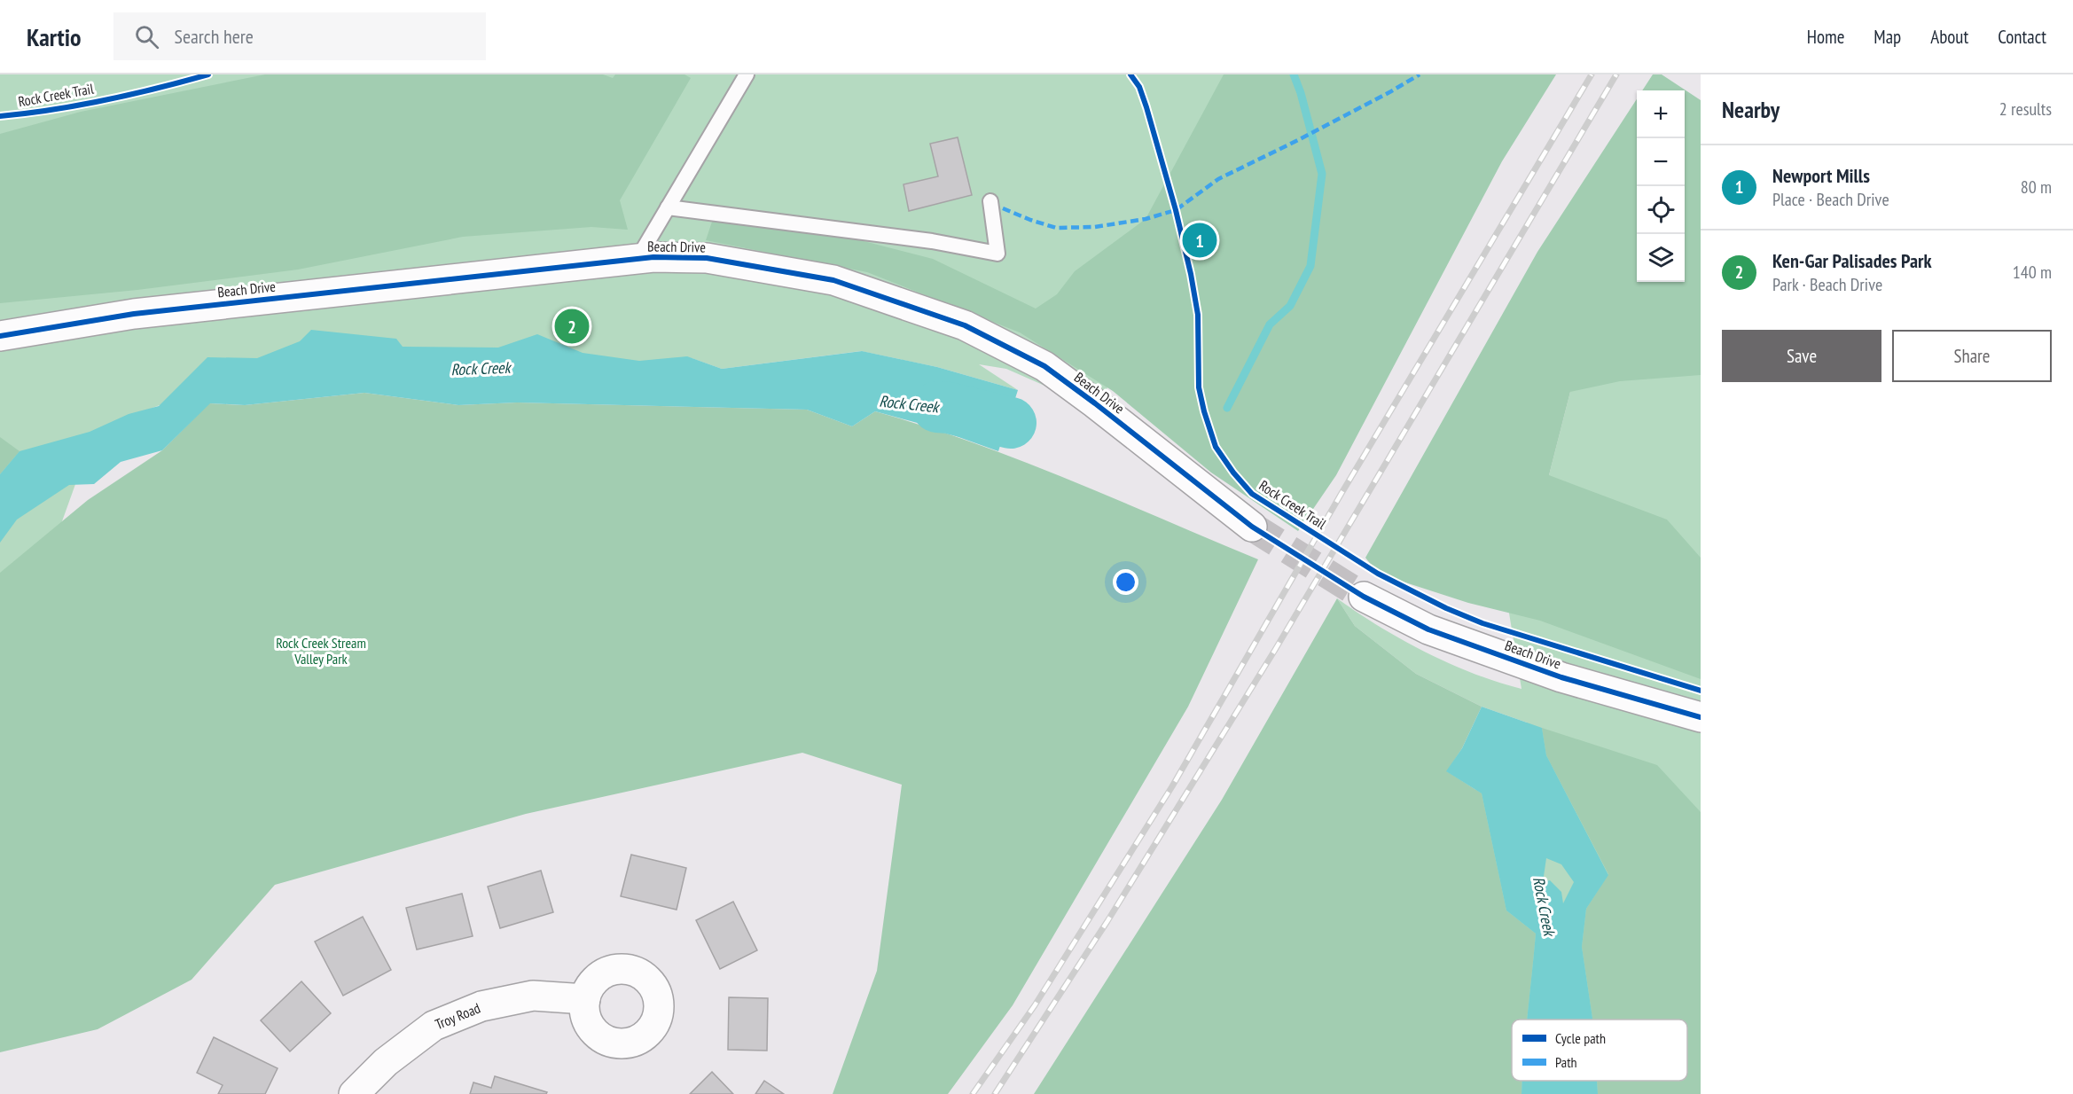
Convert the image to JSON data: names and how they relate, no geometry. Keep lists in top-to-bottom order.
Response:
{
  "streets": {
    "street": ["Beach Drive", "Troy Road"],
    "cycle path": ["Rock Creek Trail"]
  },
  "water": ["Rock Creek"],
  "parks": ["Rock Creek Stream Valley Park"],
  "legend": ["Cycle path", "Path"],
  "page": {
    "header": "Kartio",
    "search": "Search here",
    "nav": [
      "Home",
      "Map",
      "About",
      "Contact"
    ],
    "heading": ["Nearby", "2 results"],
    "map_buttons": ["+", "−"],
    "list": [
      {
        "mark": "1",
        "name": "Newport Mills",
        "note": "Place · Beach Drive",
        "value": "80 m"
      },
      {
        "mark": "2",
        "name": "Ken-Gar Palisades Park",
        "note": "Park · Beach Drive",
        "value": "140 m"
      }
    ],
    "pins": ["1", "2"],
    "buttons": ["Save", "Share"]
  }
}
